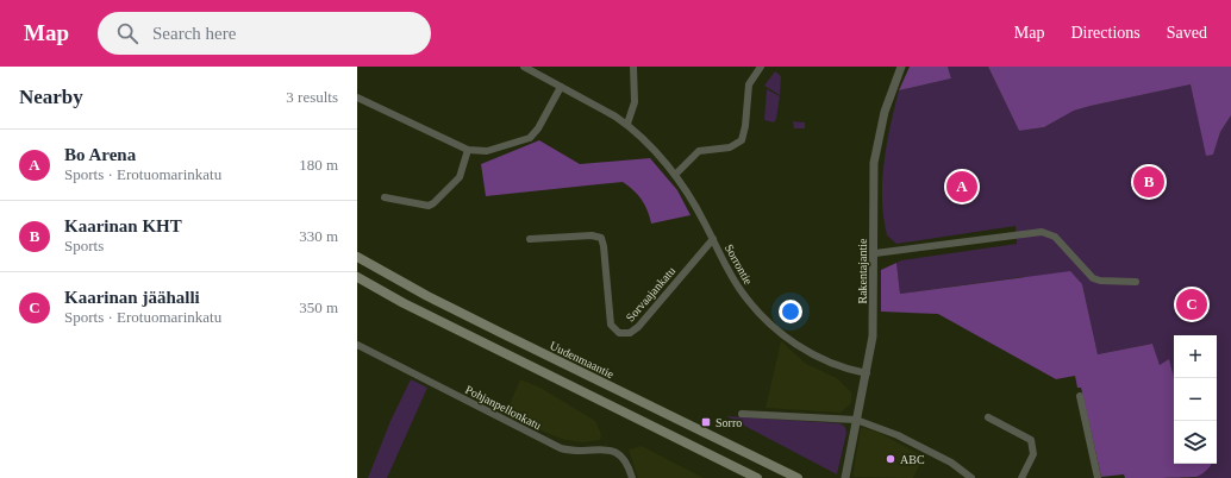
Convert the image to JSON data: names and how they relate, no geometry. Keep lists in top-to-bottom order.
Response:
{
  "streets": {
    "main road": ["Uudenmaantie"],
    "street": [
      "Sorrontie",
      "Rakentajantie",
      "Sorvaajankatu",
      "Pohjanpellonkatu"
    ]
  },
  "crossings": [
    ["Sorrontie", "Rakentajantie"],
    ["Sorrontie", "Sorvaajankatu"]
  ],
  "places": {
    "transit": ["Sorro"],
    "other": ["ABC"]
  },
  "page": {
    "header": "Map",
    "search": "Search here",
    "nav": ["Map", "Directions", "Saved"],
    "heading": ["Nearby", "3 results"],
    "list": [
      {
        "mark": "A",
        "name": "Bo Arena",
        "note": "Sports · Erotuomarinkatu",
        "value": "180 m"
      },
      {
        "mark": "B",
        "name": "Kaarinan KHT",
        "note": "Sports",
        "value": "330 m"
      },
      {
        "mark": "C",
        "name": "Kaarinan jäähalli",
        "note": "Sports · Erotuomarinkatu",
        "value": "350 m"
      }
    ],
    "pins": ["B", "A", "C"],
    "map_buttons": ["+", "−"]
  }
}
